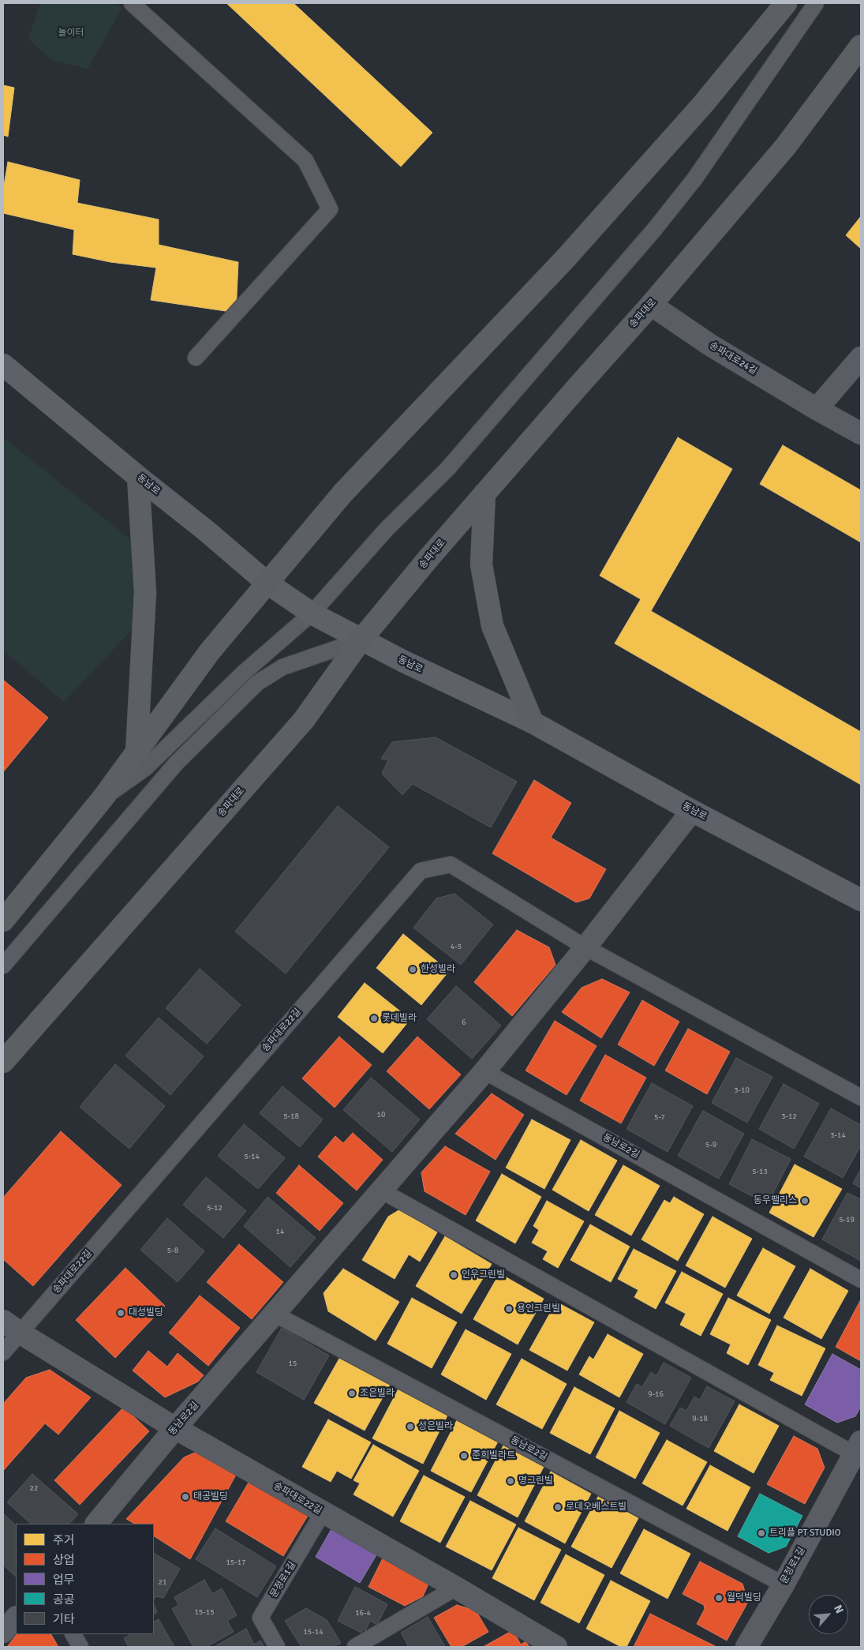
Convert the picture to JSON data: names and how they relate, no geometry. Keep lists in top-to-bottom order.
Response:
{
  "streets": {
    "main road": ["송파대로", "동남로"],
    "street": [
      "송파대로24길",
      "송파대로22길",
      "동남로2길",
      "문정로1길"
    ]
  },
  "crossings": [
    ["송파대로", "송파대로24길"],
    ["송파대로", "동남로"],
    ["동남로", "동남로2길"],
    ["송파대로22길", "동남로2길"],
    ["송파대로22길", "문정로1길"],
    ["동남로2길", "문정로1길"]
  ],
  "parks": ["놀이터"],
  "places": [
    "한성빌라",
    "롯데빌라",
    "동우팰리스",
    "인우그린빌",
    "용인그린빌",
    "대성빌딩",
    "조은빌라",
    "성은빌라",
    "준희빌라트",
    "명그린빌",
    "태공빌딩",
    "로데오베스트빌",
    "트리플 PT STUDIO",
    "월덕빌딩"
  ],
  "house_numbers": [
    "4-5",
    "6",
    "3-10",
    "10",
    "5-18",
    "3-12",
    "5-7",
    "3-14",
    "5-9",
    "5-14",
    "5-13",
    "5-12",
    "5-19",
    "14",
    "5-8",
    "15",
    "9-16",
    "9-18",
    "22",
    "15-17",
    "21",
    "15-15",
    "16-4",
    "15-14"
  ],
  "legend": [
    "주거",
    "상업",
    "업무",
    "공공",
    "기타"
  ],
  "north": "top right"
}
